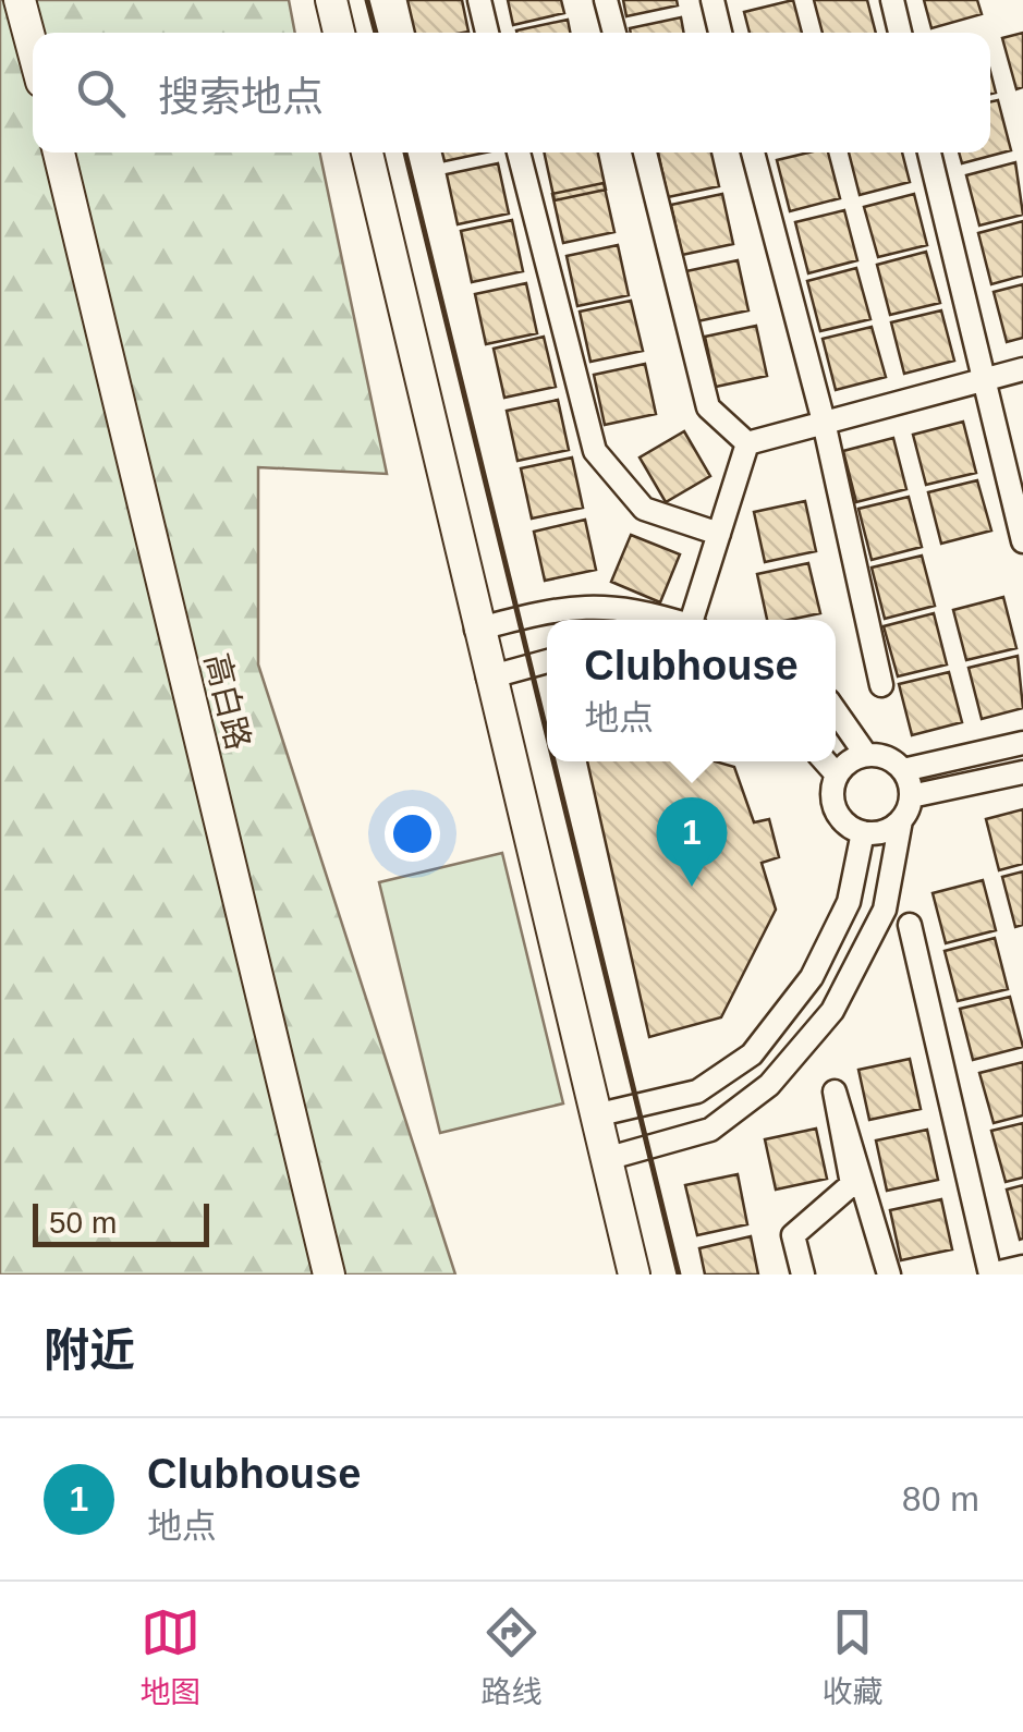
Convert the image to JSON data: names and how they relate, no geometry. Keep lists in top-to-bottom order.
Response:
{
  "streets": {
    "main road": ["高白路"]
  },
  "scale_bar": "50 m",
  "page": {
    "search": "搜索地点",
    "popup": ["Clubhouse", "地点"],
    "pins": "1",
    "scale": "50 m",
    "heading": "附近",
    "list": [
      {
        "mark": "1",
        "name": "Clubhouse",
        "note": "地点",
        "value": "80 m"
      }
    ],
    "nav": ["地图", "路线", "收藏"]
  }
}
